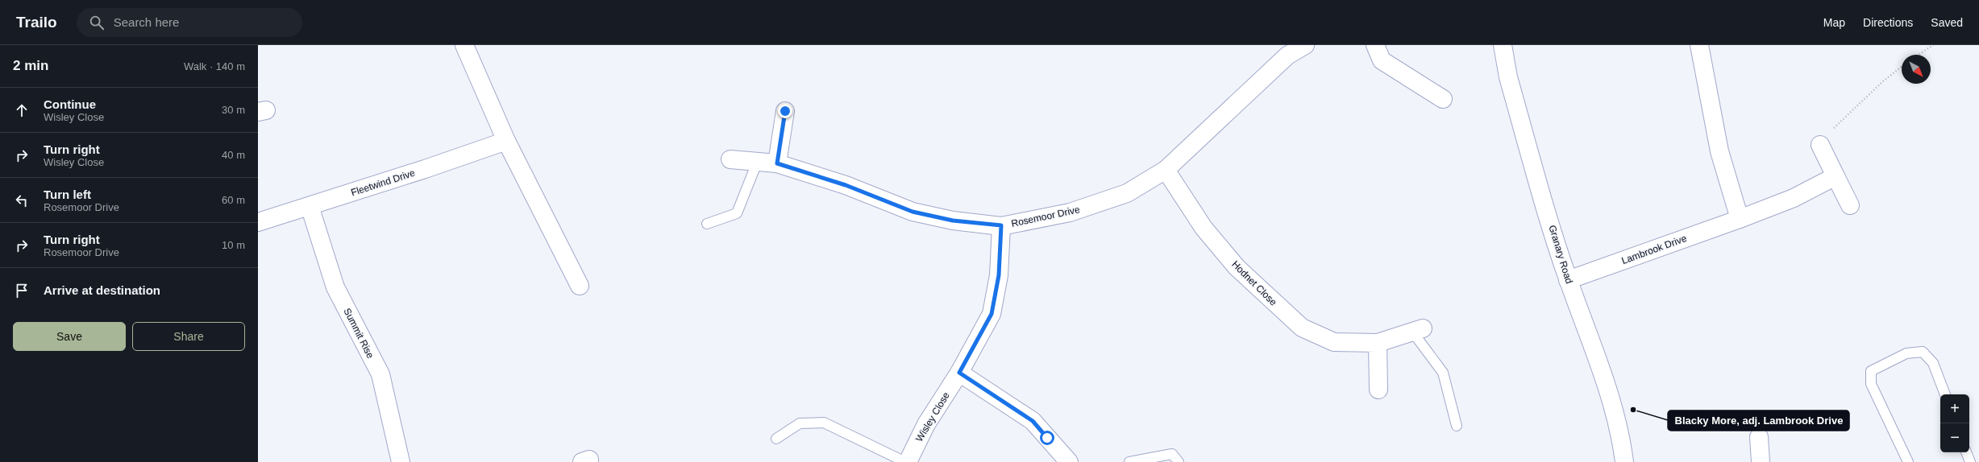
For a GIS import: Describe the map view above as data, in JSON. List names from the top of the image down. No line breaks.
{"streets":{"street":["Fleetwind Drive","Rosemoor Drive","Lambrook Drive","Granary Road","Hodnet Close","Summit Rise","Wisley Close"]},"crossings":[["Fleetwind Drive","Summit Rise"],["Rosemoor Drive","Hodnet Close"],["Rosemoor Drive","Wisley Close"],["Lambrook Drive","Granary Road"]],"places":["Blacky More, adj. Lambrook Drive"],"north":"bottom right","page":{"header":"Trailo","search":"Search here","nav":["Map","Directions","Saved"],"heading":["2 min","Walk · 140 m"],"list":[["Continue","Wisley Close","30 m"],["Turn right","Wisley Close","40 m"],["Turn left","Rosemoor Drive","60 m"],["Turn right","Rosemoor Drive","10 m"],"Arrive at destination"],"buttons":["Save","Share"],"map_buttons":["+","−"]}}
